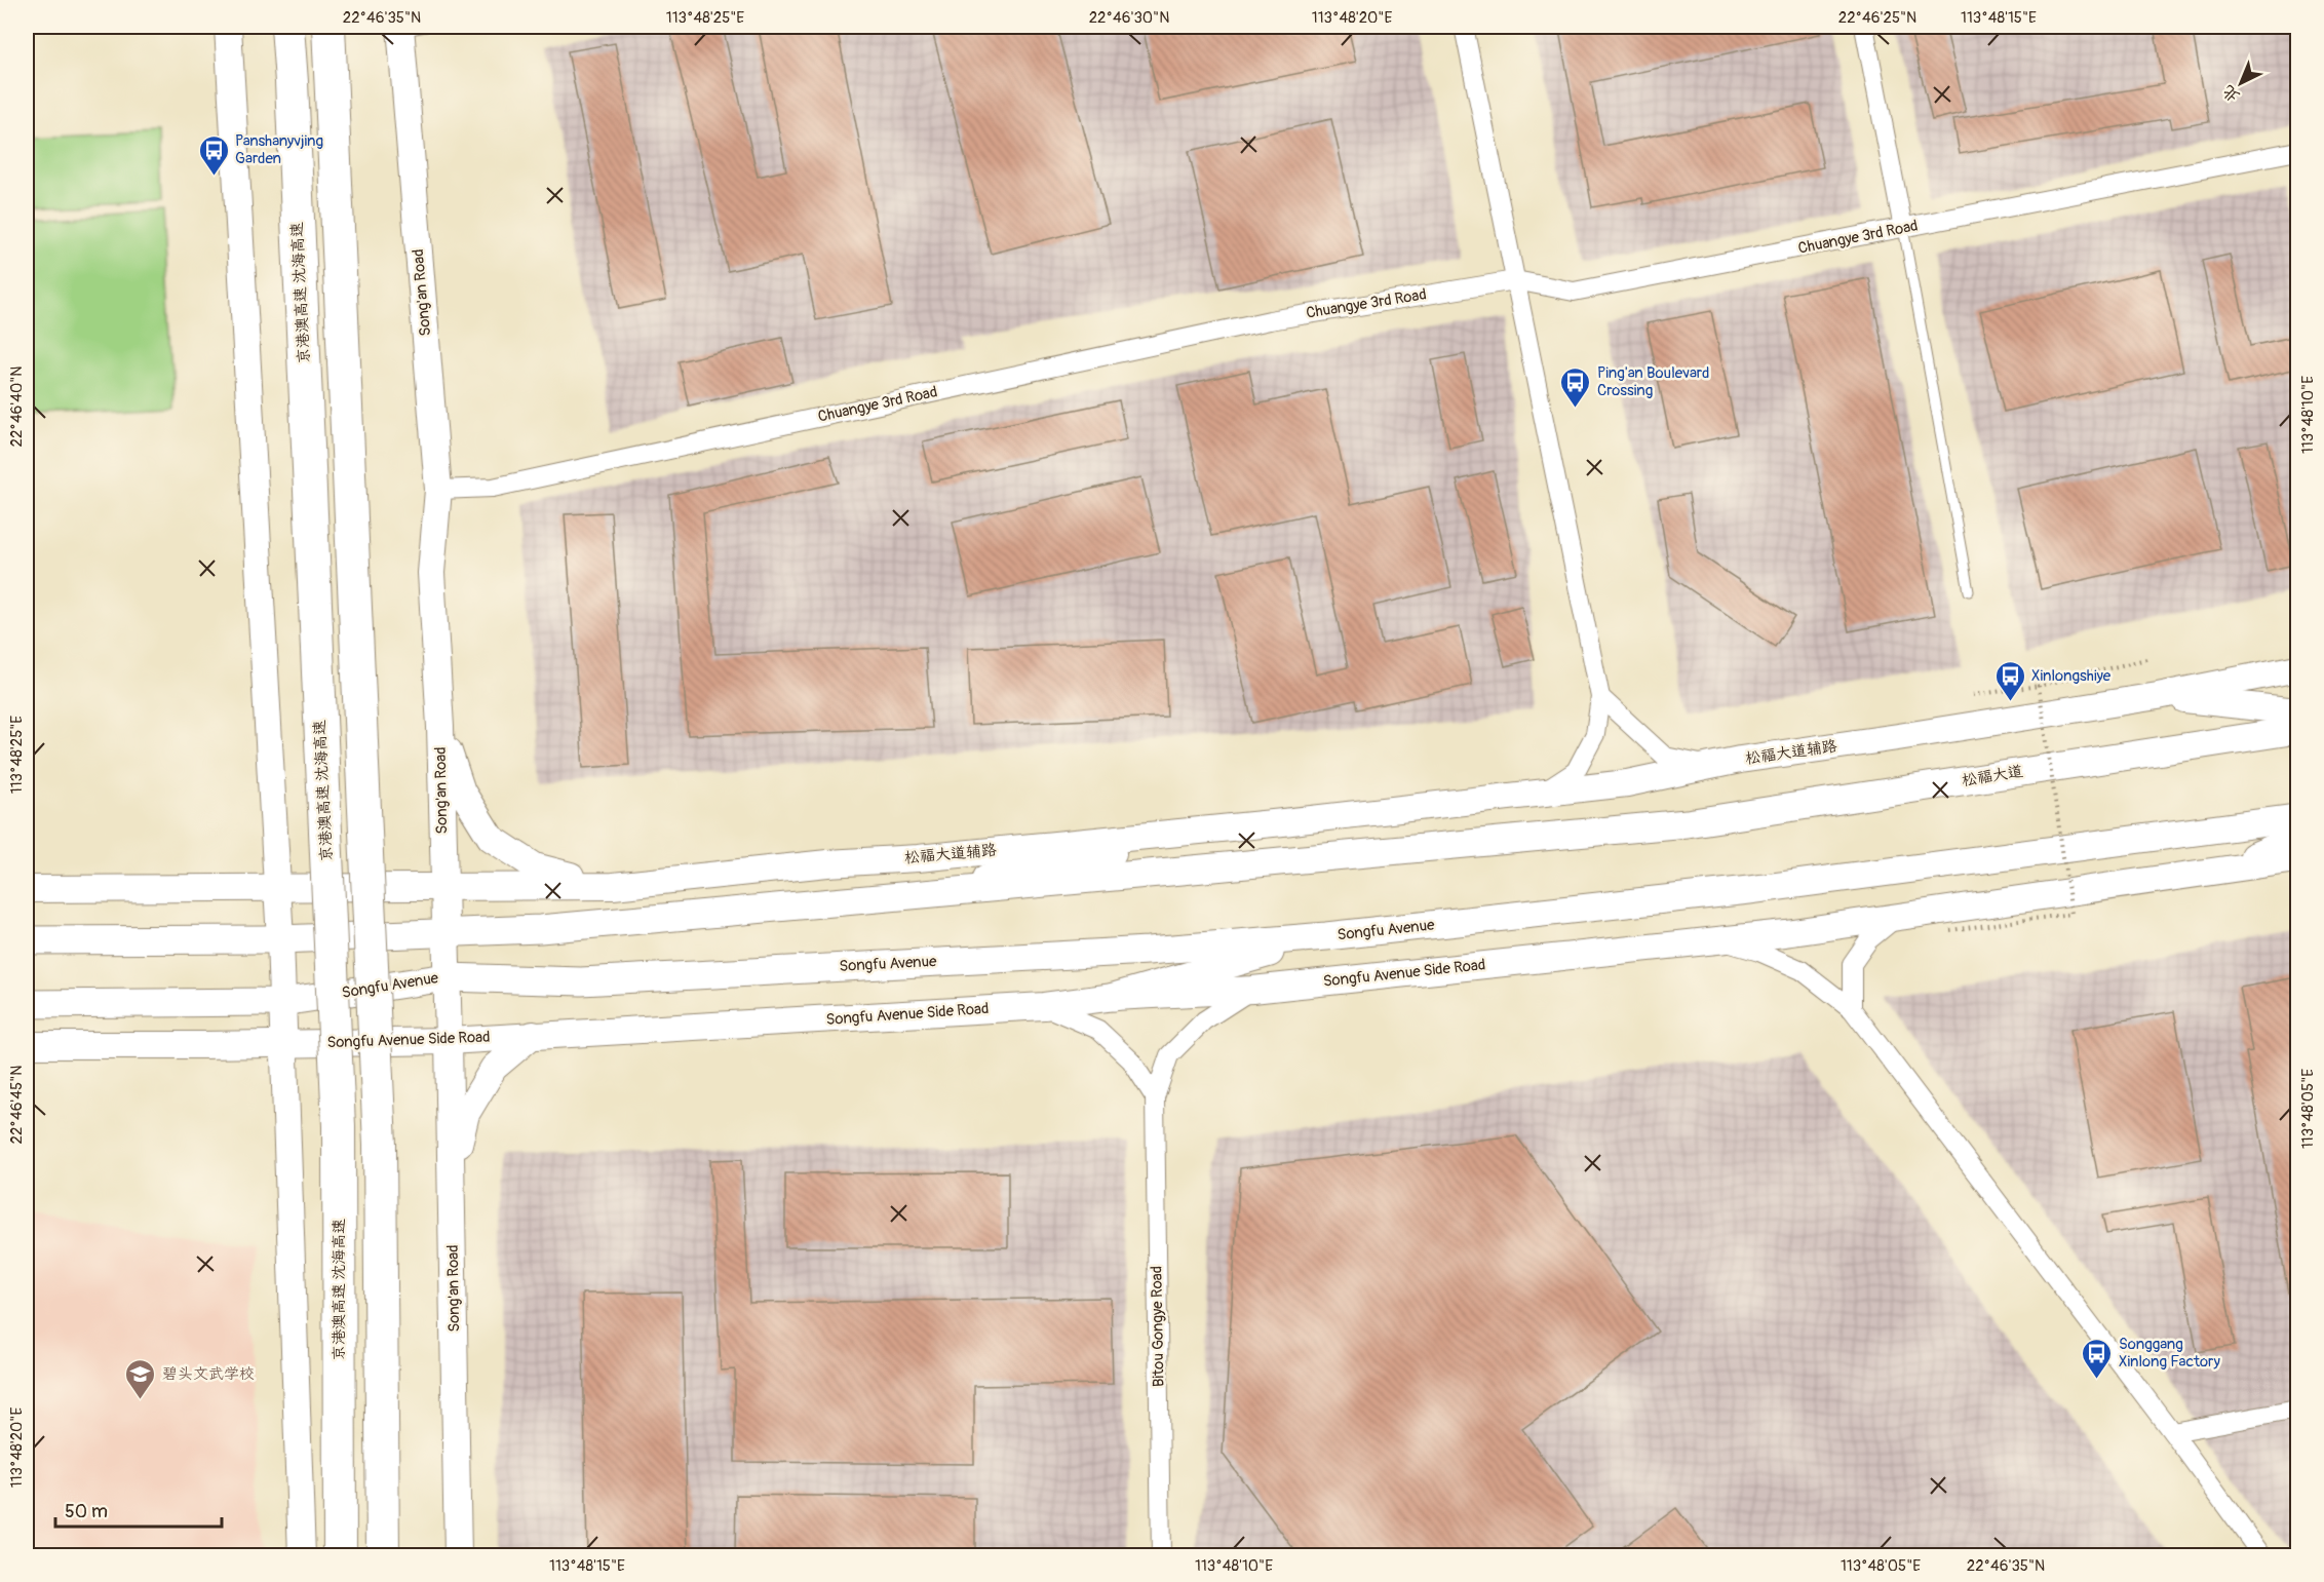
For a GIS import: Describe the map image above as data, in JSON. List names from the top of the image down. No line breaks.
{"streets":{"highway":["京港澳高速 沈海高速"],"main road":["Song'an Road","松福大道辅路","松福大道","Songfu Avenue","Songfu Avenue Side Road"],"street":["Chuangye 3rd Road","Bitou Gongye Road"]},"crossings":[["Chuangye 3rd Road","Song'an Road"],["Song'an Road","Songfu Avenue"],["Song'an Road","Songfu Avenue Side Road"],["松福大道辅路","松福大道"]],"places":{"bus stop":["Panshanyvjing Garden","Ping'an Boulevard Crossing","Xinlongshiye","Songgang Xinlong Factory"],"school or university":["碧头文武学校"]},"scale_bar":"50 m","north":"bottom left","coordinates":["22°46'35\"N","113°48'25\"E","22°46'30\"N","113°48'20\"E","22°46'25\"N","113°48'15\"E","22°46'40\"N","113°48'10\"E","22°46'45\"N","113°48'05\"E"]}
